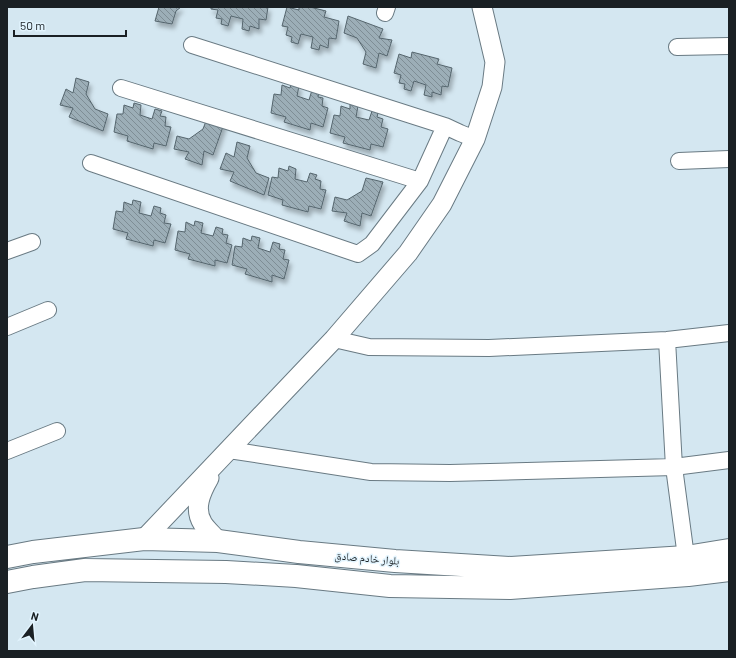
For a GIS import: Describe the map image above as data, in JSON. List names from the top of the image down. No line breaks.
{"streets":{"main road":["بلوار خادم صادق"]},"scale_bar":"50 m","north":"top"}
